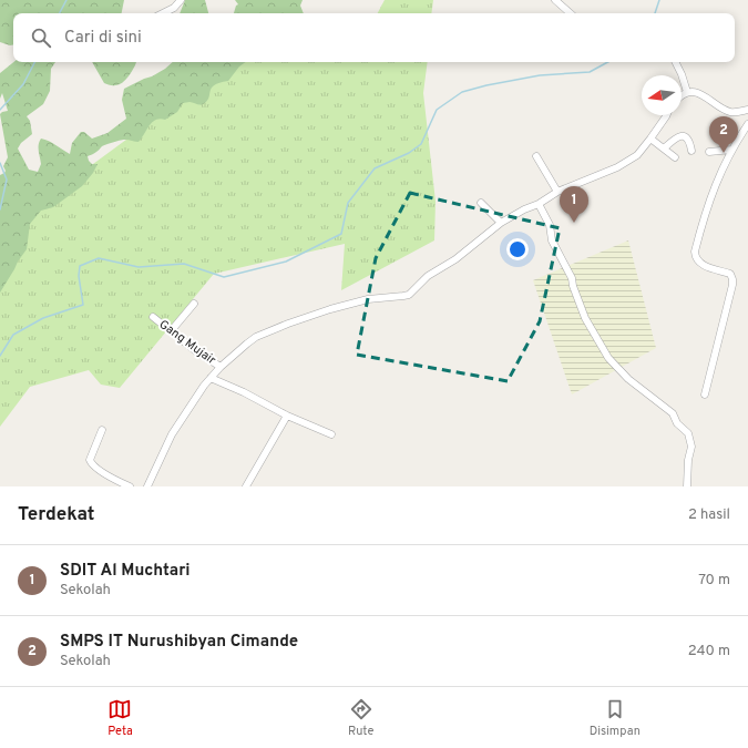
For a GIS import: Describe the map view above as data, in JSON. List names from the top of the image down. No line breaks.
{"streets":{"street":["Gang Mujair"]},"north":"left","page":{"search":"Cari di sini","pins":["2","1"],"heading":["Terdekat","2 hasil"],"list":[{"mark":"1","name":"SDIT Al Muchtari","note":"Sekolah","value":"70 m"},{"mark":"2","name":"SMPS IT Nurushibyan Cimande","note":"Sekolah","value":"240 m"}],"nav":["Peta","Rute","Disimpan"]}}
